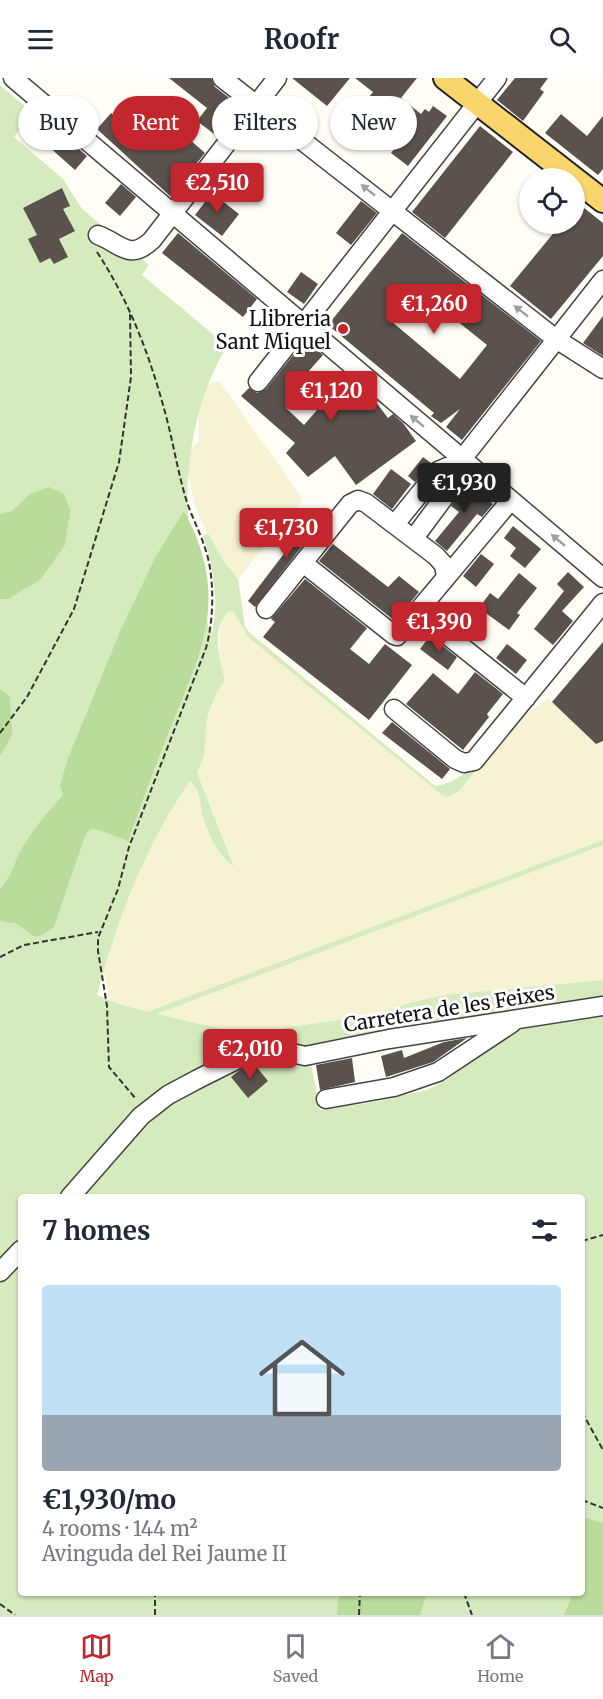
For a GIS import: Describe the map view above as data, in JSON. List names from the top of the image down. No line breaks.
{"streets":{"street":["Carretera de les Feixes"]},"places":["Llibreria Sant Miquel"],"page":{"header":"Roofr","chip":["Buy","Rent","Filters","New"],"price":["€2,510","€1,260","€1,120","€1,930","€1,730","€1,390","€2,010"],"heading":"7 homes","list":[{"name":"€1,930/mo","note":"4 rooms · 144 m² · Avinguda del Rei Jaume II"}],"tabs":["Map","Saved","Home"]}}
